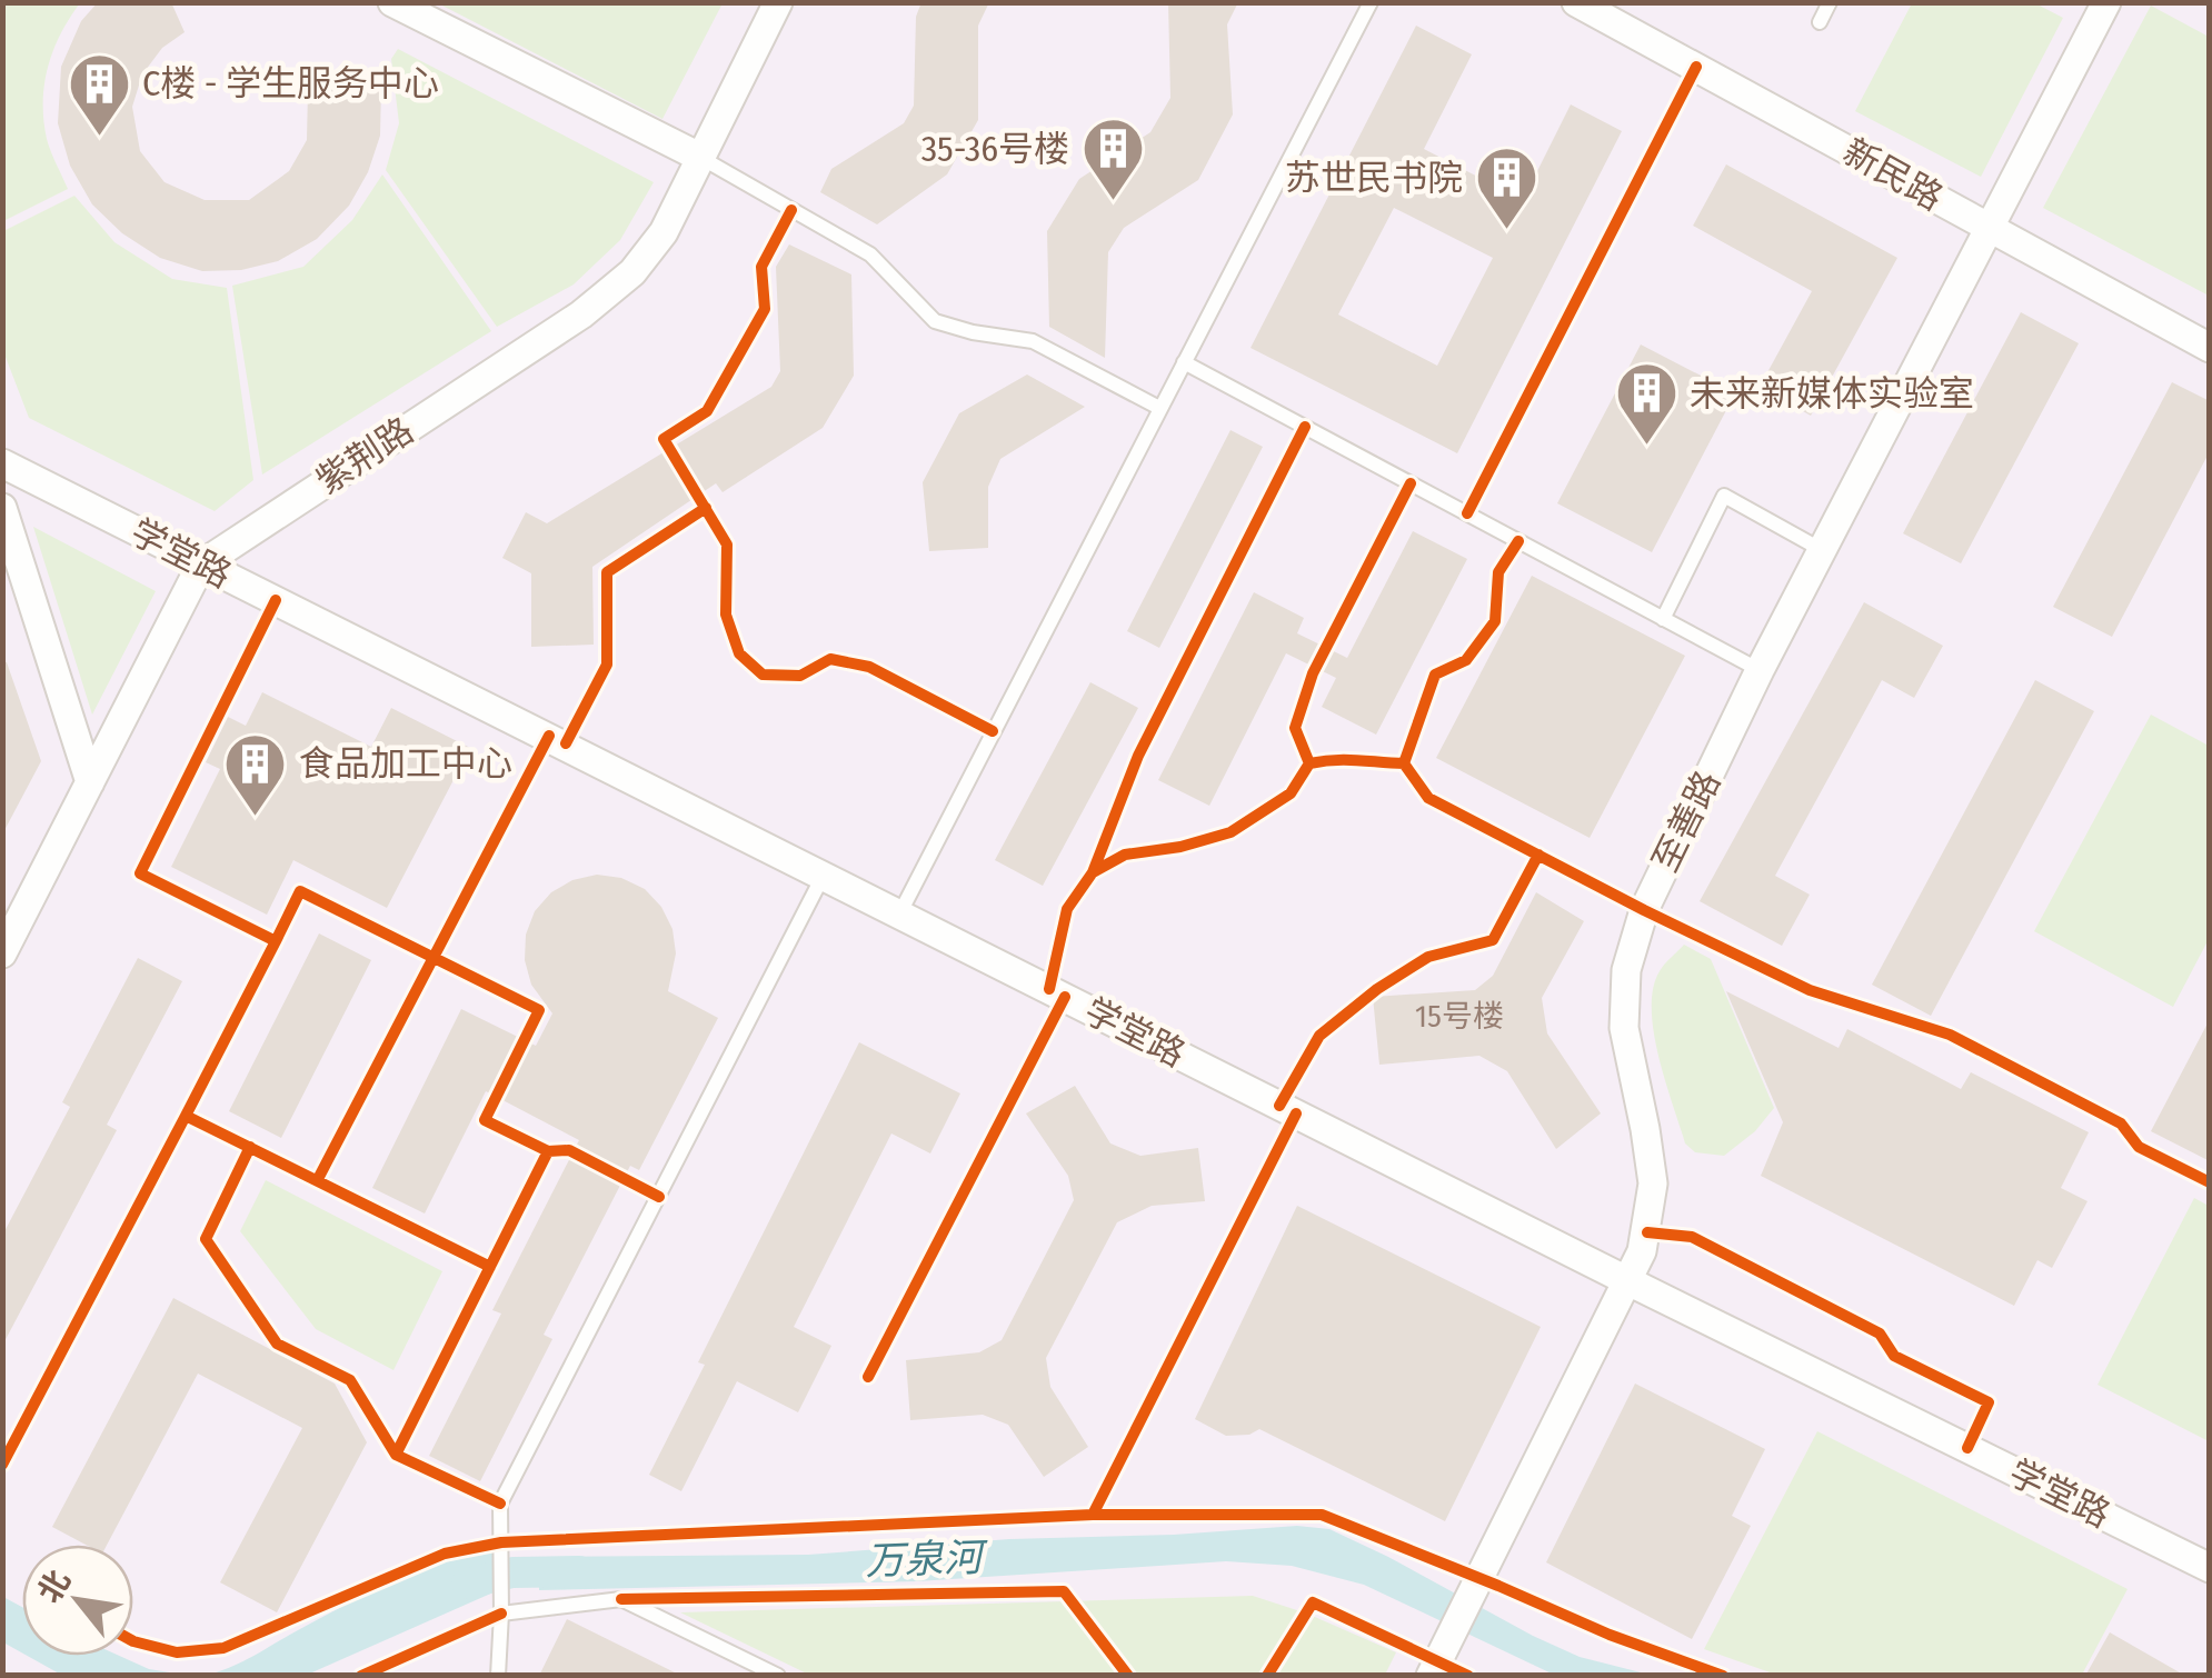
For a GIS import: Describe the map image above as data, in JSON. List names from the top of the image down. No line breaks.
{"streets":{"street":["新民路","紫荆路","学堂路","至善路"]},"crossings":[["新民路","至善路"],["紫荆路","学堂路"],["学堂路","至善路"]],"water":["万泉河"],"places":{"building":["C楼 - 学生服务中心","35-36号楼","苏世民书院","未来新媒体实验室","食品加工中心"]},"house_numbers":["15号楼"],"north":"top left"}
